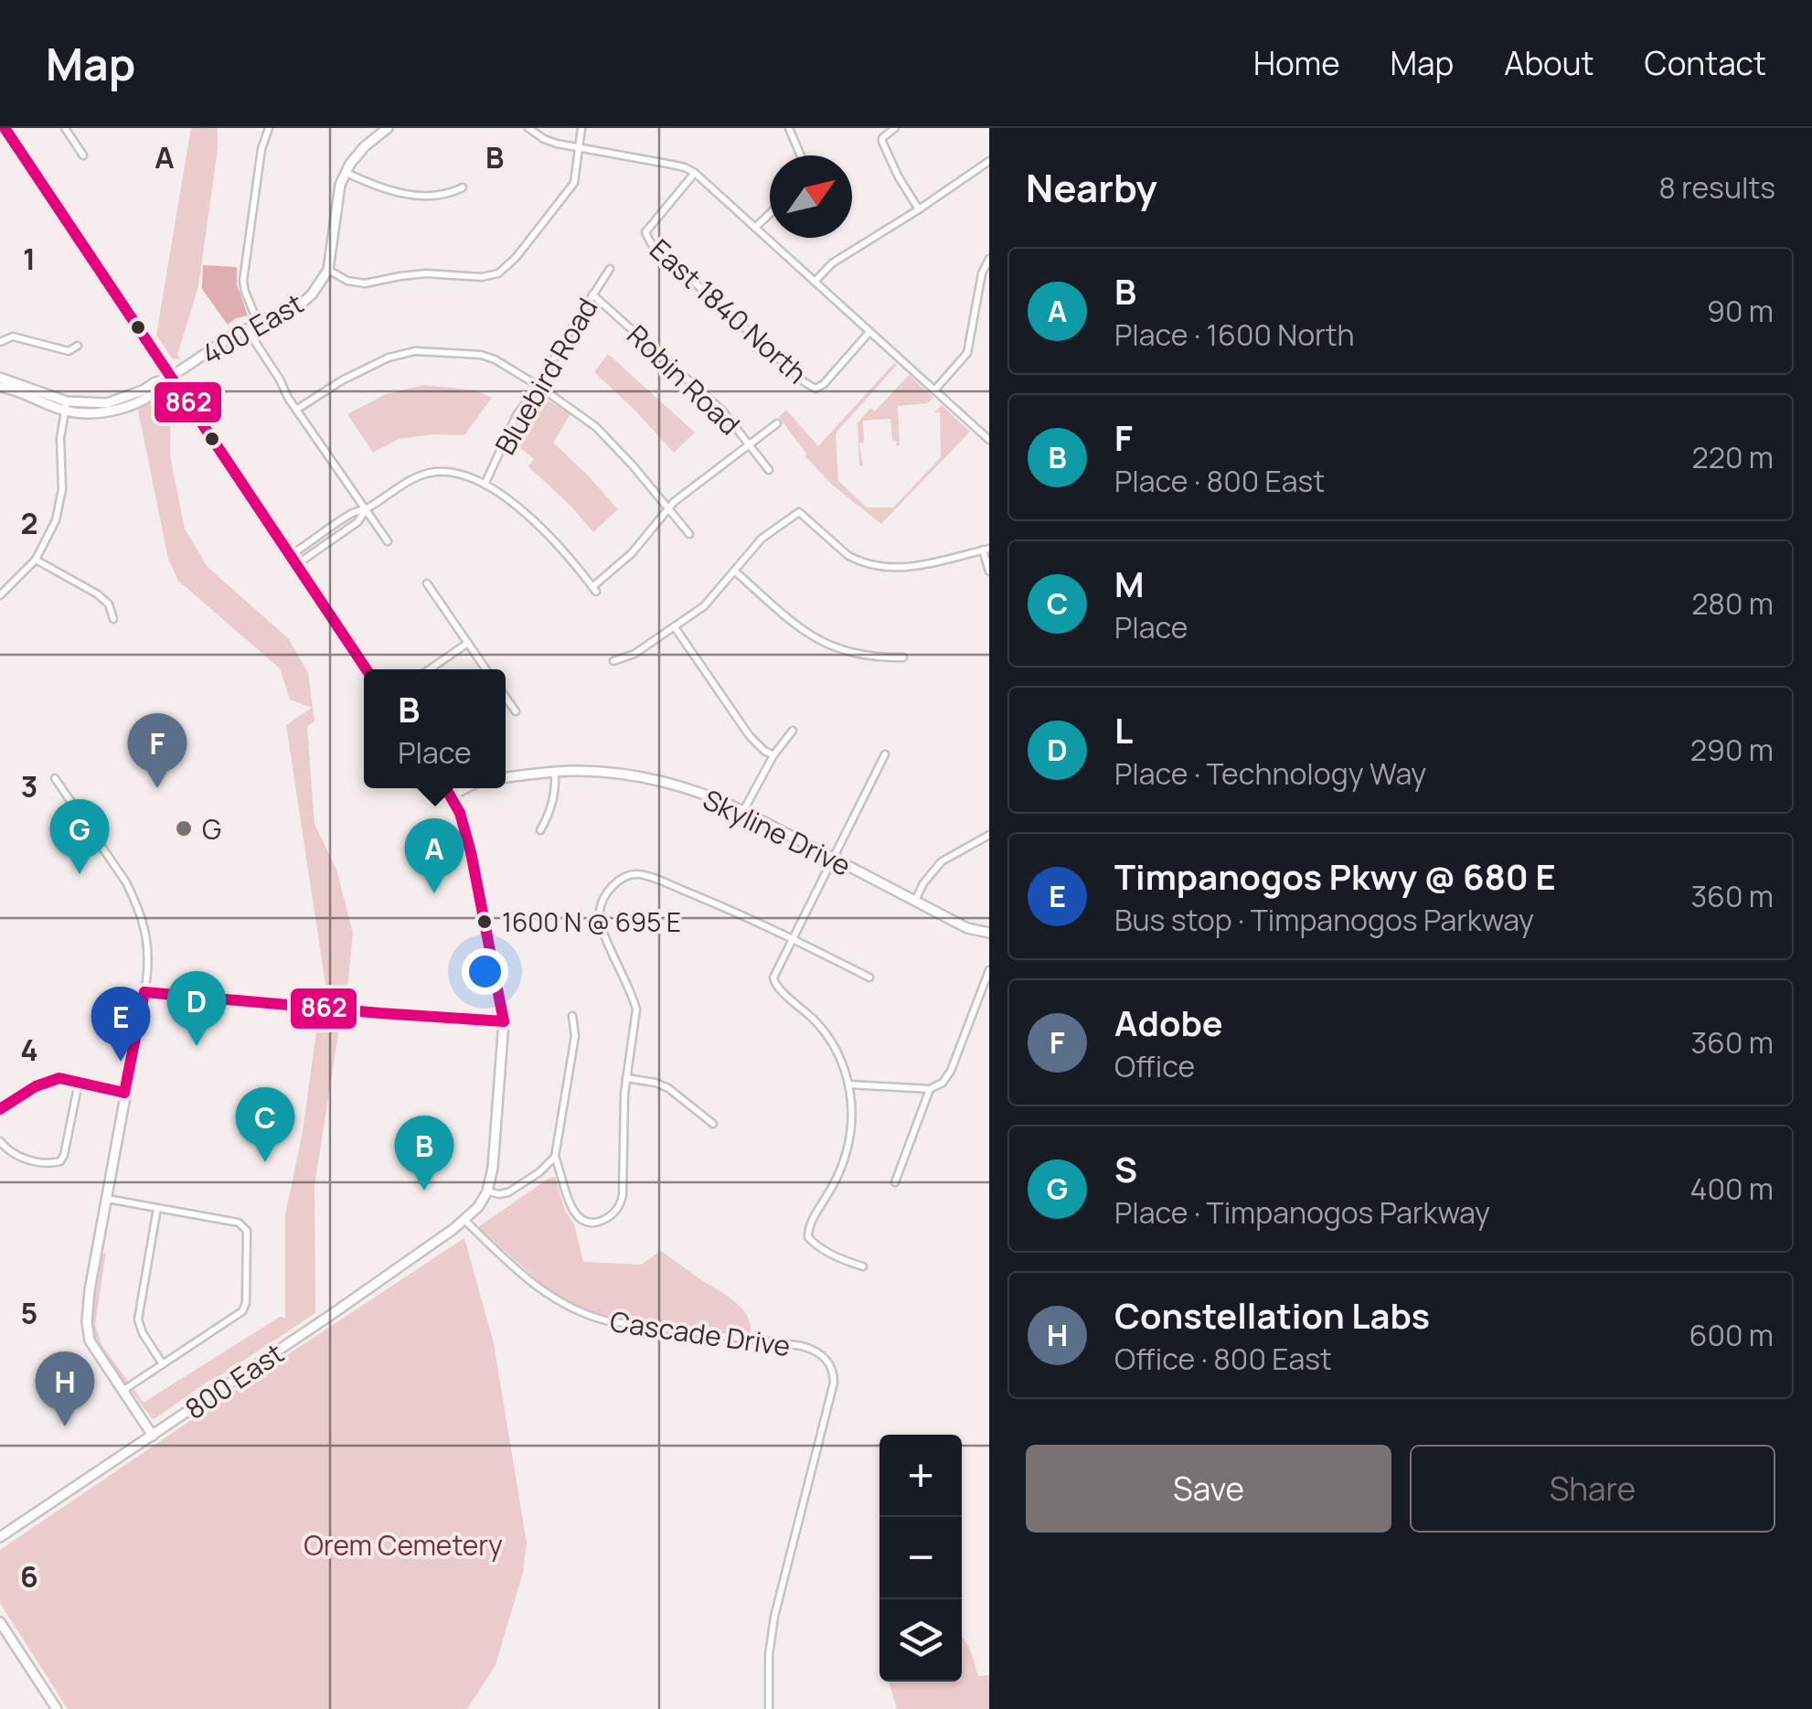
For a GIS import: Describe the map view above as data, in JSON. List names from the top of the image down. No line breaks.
{"streets":{"street":["East 1840 North","400 East","Bluebird Road","Robin Road","Skyline Drive","Cascade Drive","800 East"]},"crossings":[["Bluebird Road","Robin Road"],["Cascade Drive","800 East"]],"parks":["Orem Cemetery"],"places":["G","1600 N @ 695 E"],"lines":["transit line 862"],"north":"top right","page":{"header":"Map","nav":["Home","Map","About","Contact"],"heading":["Nearby","8 results"],"list":[{"mark":"A","name":"B","note":"Place · 1600 North","value":"90 m"},{"mark":"B","name":"F","note":"Place · 800 East","value":"220 m"},{"mark":"C","name":"M","note":"Place","value":"280 m"},{"mark":"D","name":"L","note":"Place · Technology Way","value":"290 m"},{"mark":"E","name":"Timpanogos Pkwy @ 680 E","note":"Bus stop · Timpanogos Parkway","value":"360 m"},{"mark":"F","name":"Adobe","note":"Office","value":"360 m"},{"mark":"G","name":"S","note":"Place · Timpanogos Parkway","value":"400 m"},{"mark":"H","name":"Constellation Labs","note":"Office · 800 East","value":"600 m"}],"popup":["B","Place"],"pins":["F","G","A","D","E","C","B","H"],"buttons":["Save","Share"],"map_buttons":["+","−"]},"grid":{"columns":["A","B"],"rows":["1","2","3","4","5","6"]}}
